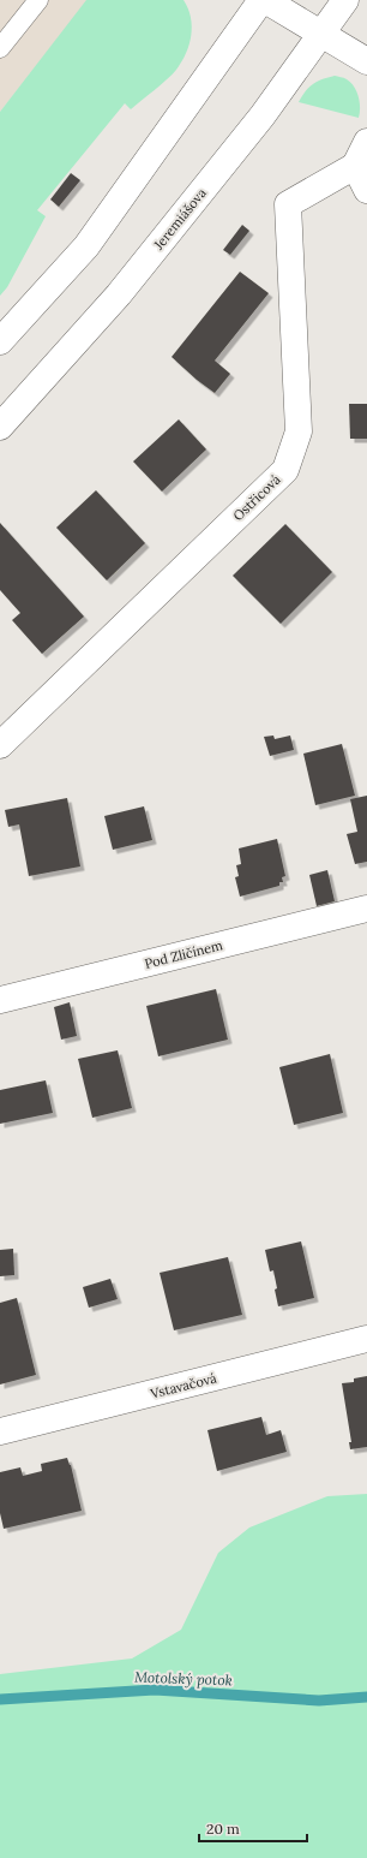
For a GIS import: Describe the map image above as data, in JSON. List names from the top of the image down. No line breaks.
{"streets":{"street":["Jeremiášova","Ostřicová","Pod Zličínem","Vstavačová"]},"water":["Motolský potok"],"scale_bar":"20 m"}
